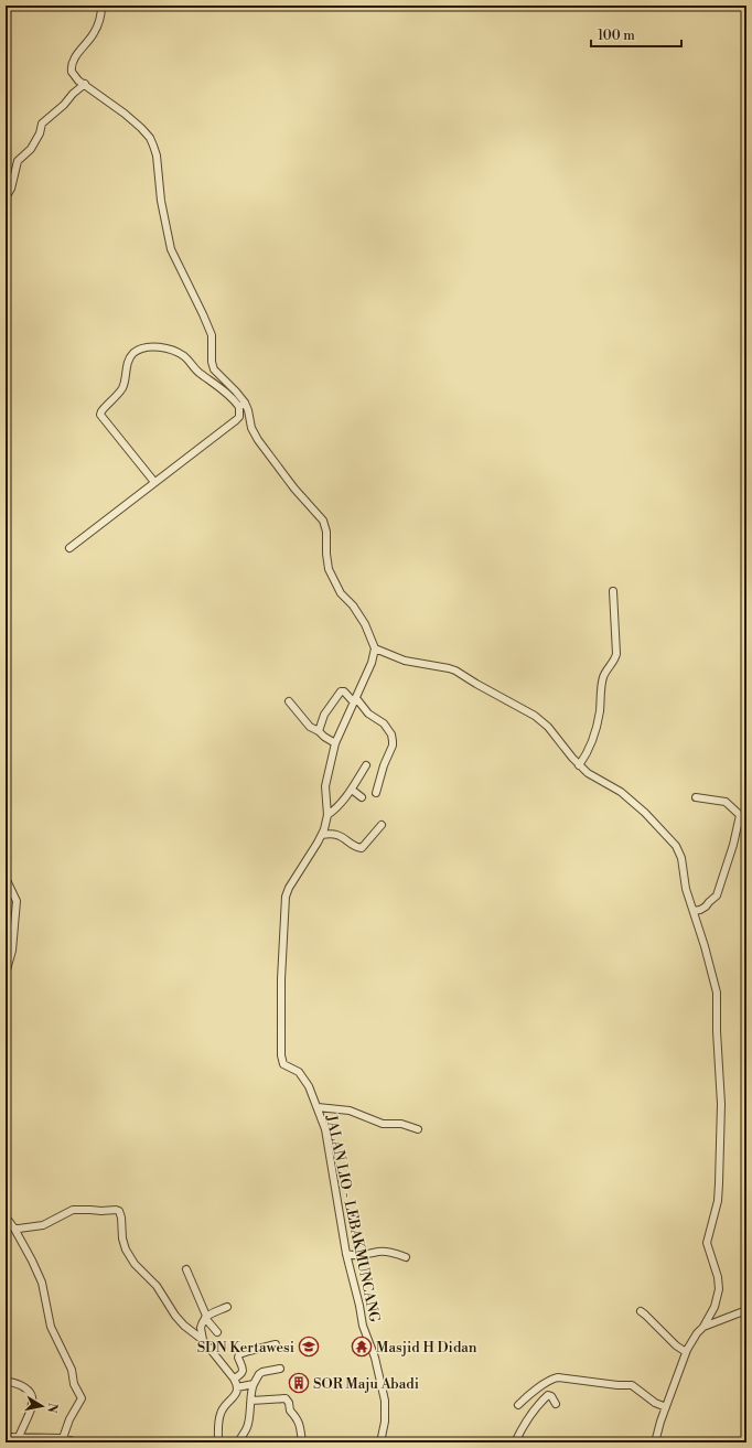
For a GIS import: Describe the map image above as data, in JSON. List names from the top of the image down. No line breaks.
{"streets":{"street":["JALAN LIO - LEBAKMUNCANG"]},"places":{"school or university":["SDN Kertawesi"],"temple":["Masjid H Didan"],"building":["SOR Maju Abadi"]},"scale_bar":"100 m","north":"right"}
